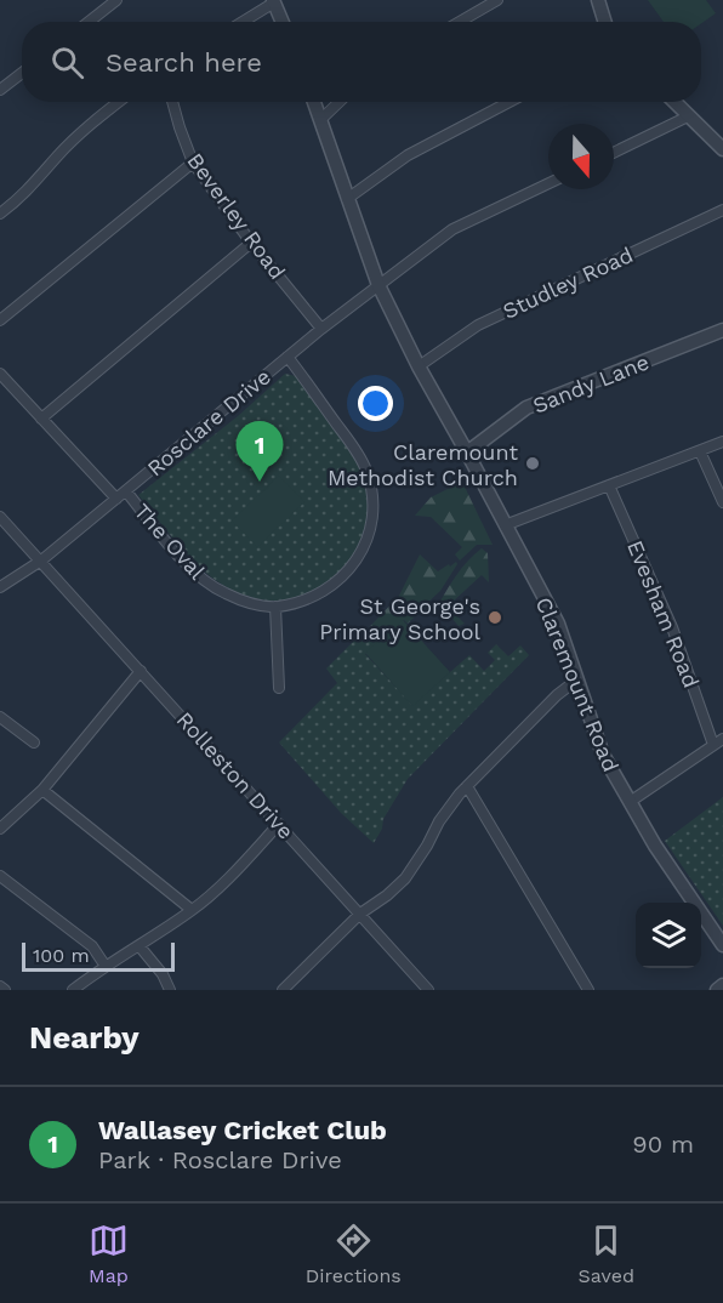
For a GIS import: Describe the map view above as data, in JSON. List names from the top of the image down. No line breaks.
{"streets":{"street":["Beverley Road","Studley Road","Sandy Lane","Rosclare Drive","The Oval","Evesham Road","Claremount Road","Rolleston Drive"]},"crossings":[["Beverley Road","Rosclare Drive"],["Studley Road","Claremount Road"],["Sandy Lane","Claremount Road"],["Rosclare Drive","The Oval"],["Rosclare Drive","Claremount Road"],["Rosclare Drive","Rolleston Drive"]],"places":["Claremount Methodist Church","St George's Primary School"],"scale_bar":"100 m","north":"bottom","page":{"search":"Search here","pins":"1","scale":"100 m","heading":"Nearby","list":[{"mark":"1","name":"Wallasey Cricket Club","note":"Park · Rosclare Drive","value":"90 m"}],"nav":["Map","Directions","Saved"]}}
